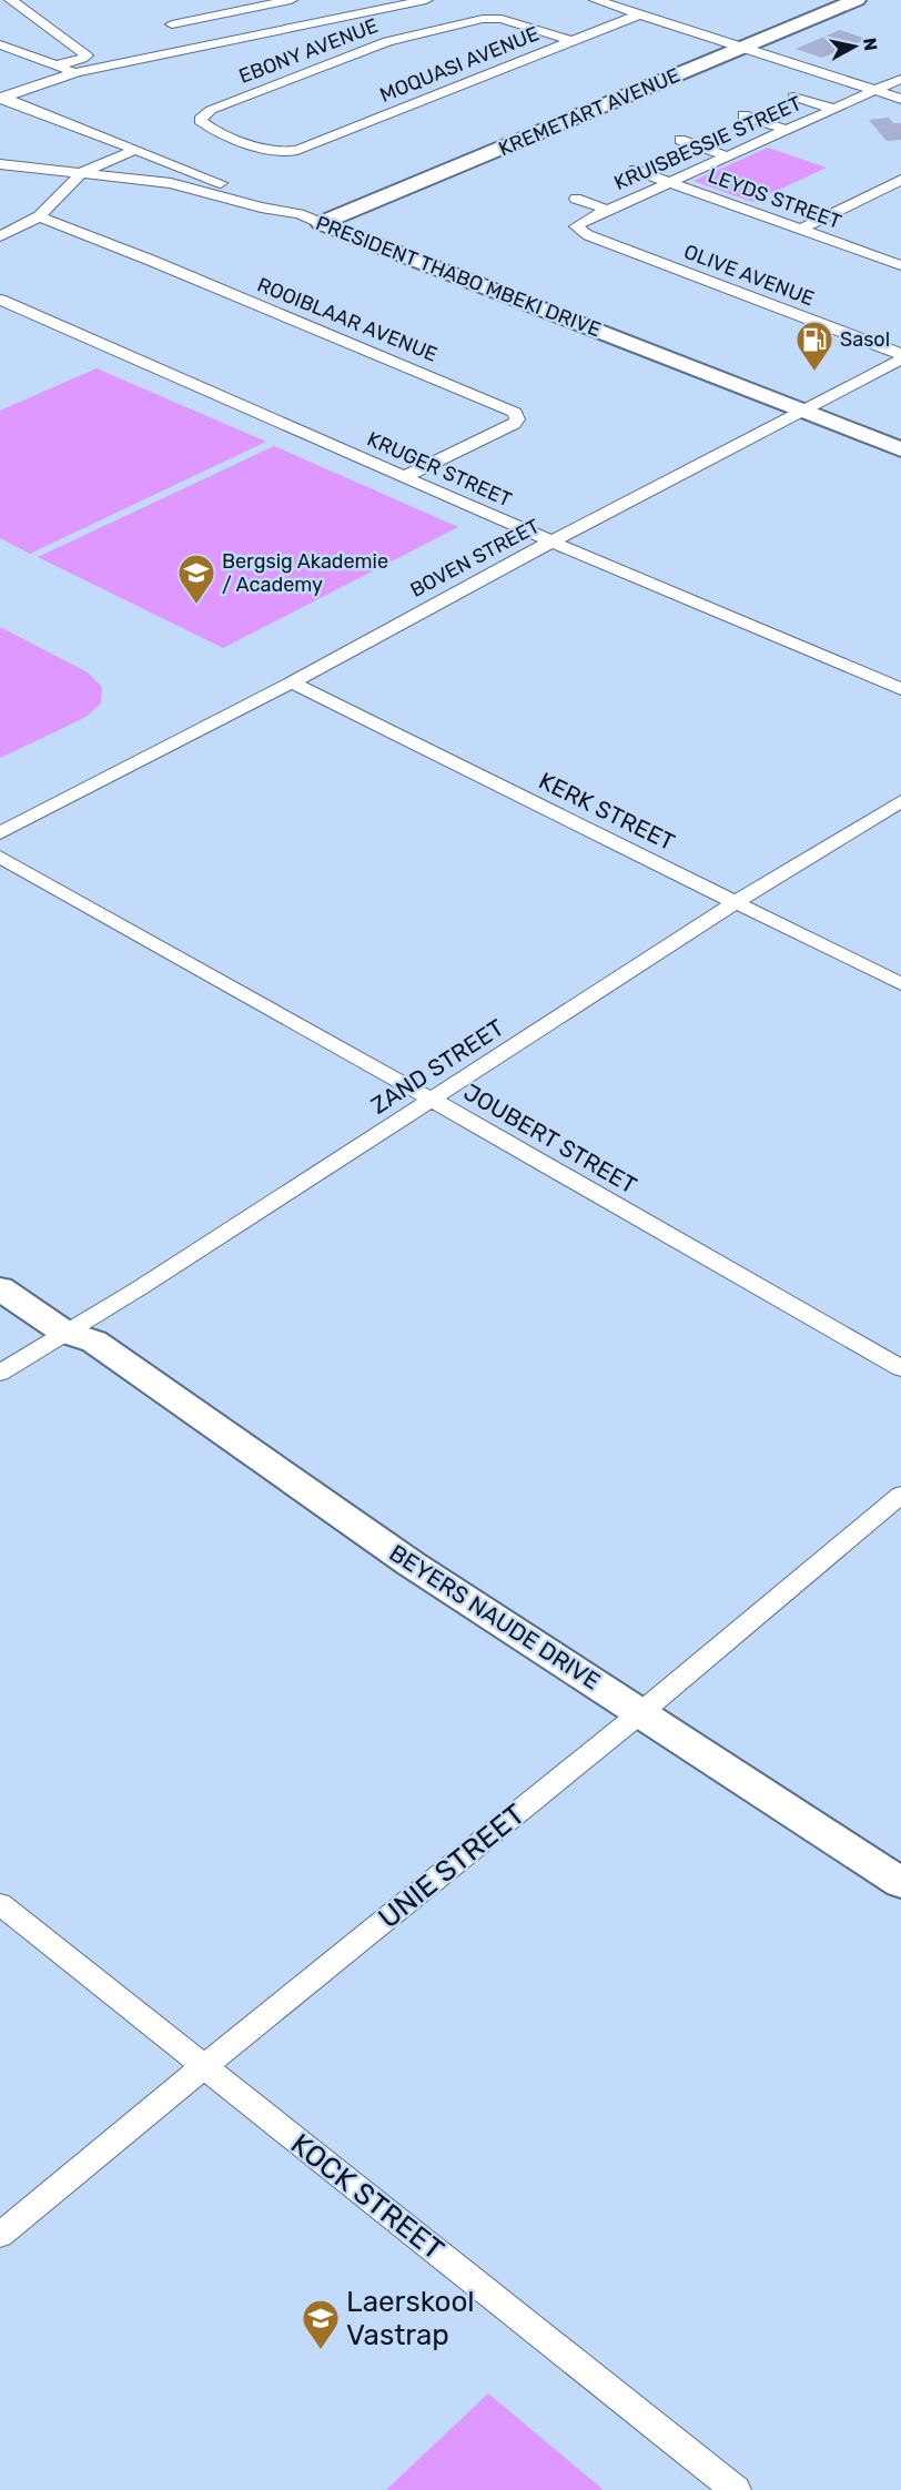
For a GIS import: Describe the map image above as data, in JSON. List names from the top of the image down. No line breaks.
{"streets":{"street":["EBONY AVENUE","MOQUASI AVENUE","KREMETART AVENUE","KRUISBESSIE STREET","LEYDS STREET","OLIVE AVENUE","PRESIDENT THABO MBEKI DRIVE","ROOIBLAAR AVENUE","KRUGER STREET","BOVEN STREET","KERK STREET","ZAND STREET","JOUBERT STREET","BEYERS NAUDE DRIVE","UNIE STREET","KOCK STREET"]},"crossings":[["EBONY AVENUE","MOQUASI AVENUE"],["KREMETART AVENUE","PRESIDENT THABO MBEKI DRIVE"],["KRUISBESSIE STREET","LEYDS STREET"],["KRUISBESSIE STREET","OLIVE AVENUE"],["PRESIDENT THABO MBEKI DRIVE","BOVEN STREET"],["ROOIBLAAR AVENUE","KRUGER STREET"],["KRUGER STREET","BOVEN STREET"],["BOVEN STREET","KERK STREET"],["KERK STREET","ZAND STREET"],["ZAND STREET","JOUBERT STREET"],["ZAND STREET","BEYERS NAUDE DRIVE"],["BEYERS NAUDE DRIVE","UNIE STREET"],["UNIE STREET","KOCK STREET"]],"places":{"fuel station":["Sasol"],"school or university":["Bergsig Akademie / Academy","Laerskool Vastrap"]},"north":"right"}
